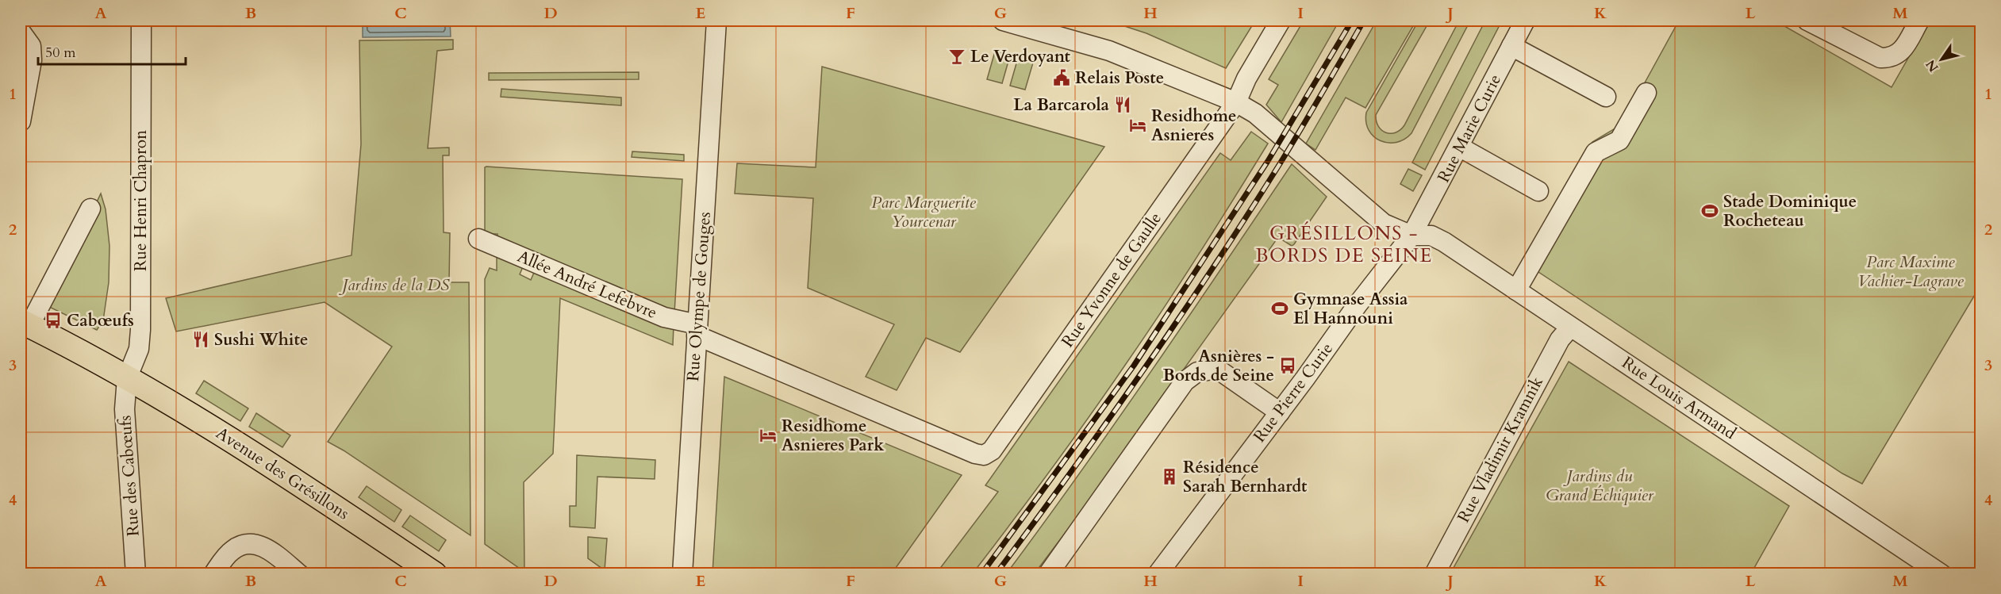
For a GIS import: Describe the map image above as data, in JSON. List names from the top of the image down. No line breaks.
{"streets":{"main road":["Avenue des Grésillons"],"street":["Rue Marie Curie","Rue Henri Chapron","Rue Yvonne de Gaulle","Allée André Lefebvre","Rue Olympe de Gouges","Rue Pierre Curie","Rue Louis Armand","Rue Vladimir Kramnik","Rue des Cabœufs"]},"crossings":[["Rue Marie Curie","Rue Pierre Curie"],["Rue Marie Curie","Rue Louis Armand"],["Rue Henri Chapron","Avenue des Grésillons"],["Rue Henri Chapron","Rue des Cabœufs"],["Rue Yvonne de Gaulle","Allée André Lefebvre"],["Rue Yvonne de Gaulle","Rue Louis Armand"],["Allée André Lefebvre","Rue Olympe de Gouges"],["Rue Pierre Curie","Rue Louis Armand"],["Rue Louis Armand","Rue Vladimir Kramnik"],["Avenue des Grésillons","Rue des Cabœufs"]],"districts":["GRÉSILLONS - BORDS DE SEINE"],"parks":["Parc Marguerite Yourcenar","Parc Maxime Vachier-Lagrave","Jardins de la DS","Jardins du Grand Échiquier"],"places":{"bar":["Le Verdoyant"],"public building":["Relais Poste"],"restaurant":["La Barcarola","Sushi White"],"hotel":["Residhome Asnieres","Residhome Asnieres Park"],"sports":["Stade Dominique Rocheteau","Gymnase Assia El Hannouni"],"bus stop":["Cabœufs","Asnières - Bords de Seine"],"building":["Résidence Sarah Bernhardt"]},"scale_bar":"50 m","north":"bottom left","grid":{"columns":["A","B","C","D","E","F","G","H","I","J","K","L","M"],"rows":["1","2","3","4"]}}
